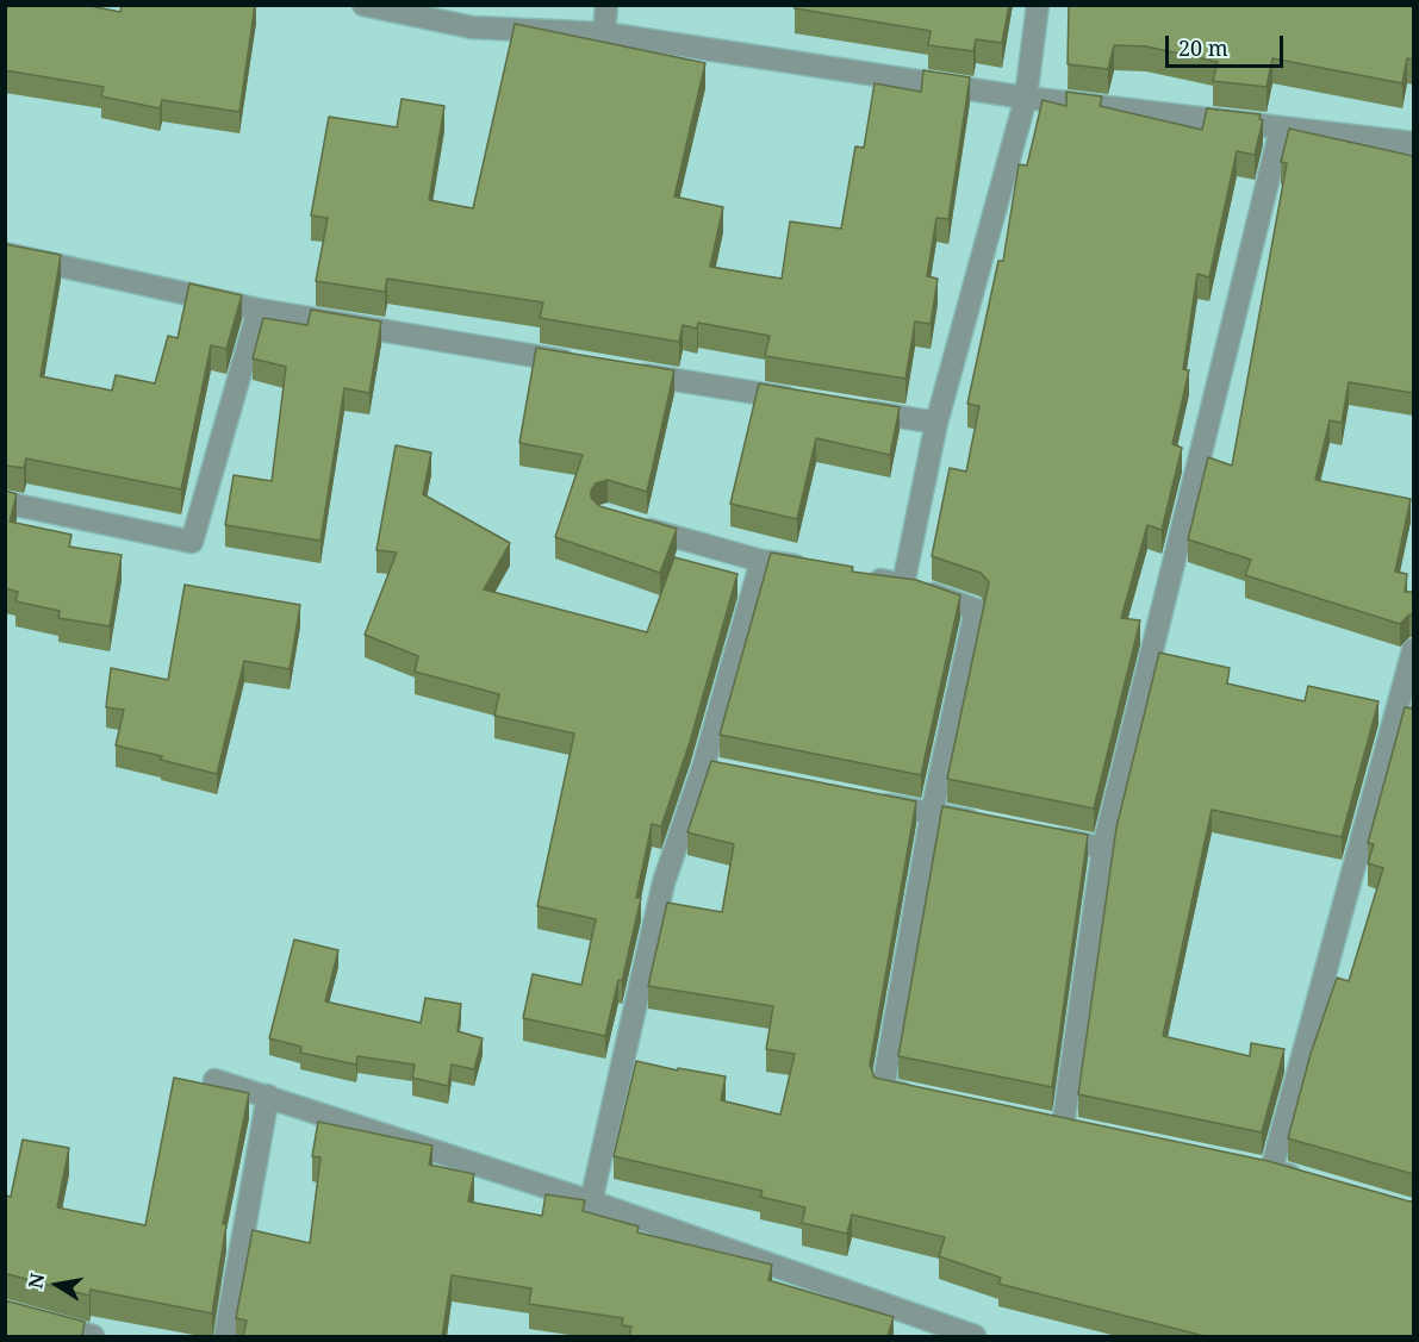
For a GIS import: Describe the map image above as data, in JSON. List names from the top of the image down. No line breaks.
{"scale_bar":"20 m","north":"left"}
